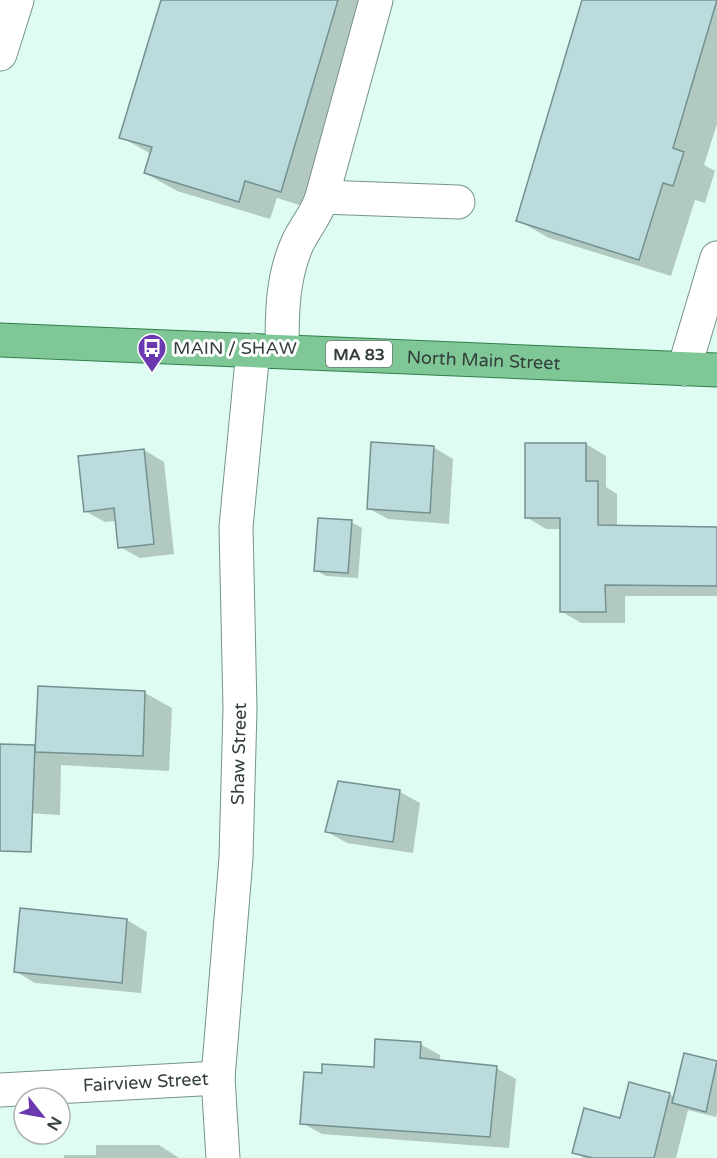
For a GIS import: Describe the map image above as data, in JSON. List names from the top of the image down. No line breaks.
{"streets":{"main road":["MA 83","North Main Street"],"street":["Shaw Street","Fairview Street"]},"crossings":[["North Main Street","Shaw Street"],["Shaw Street","Fairview Street"]],"places":{"bus stop":["MAIN / SHAW"]},"north":"bottom right"}
